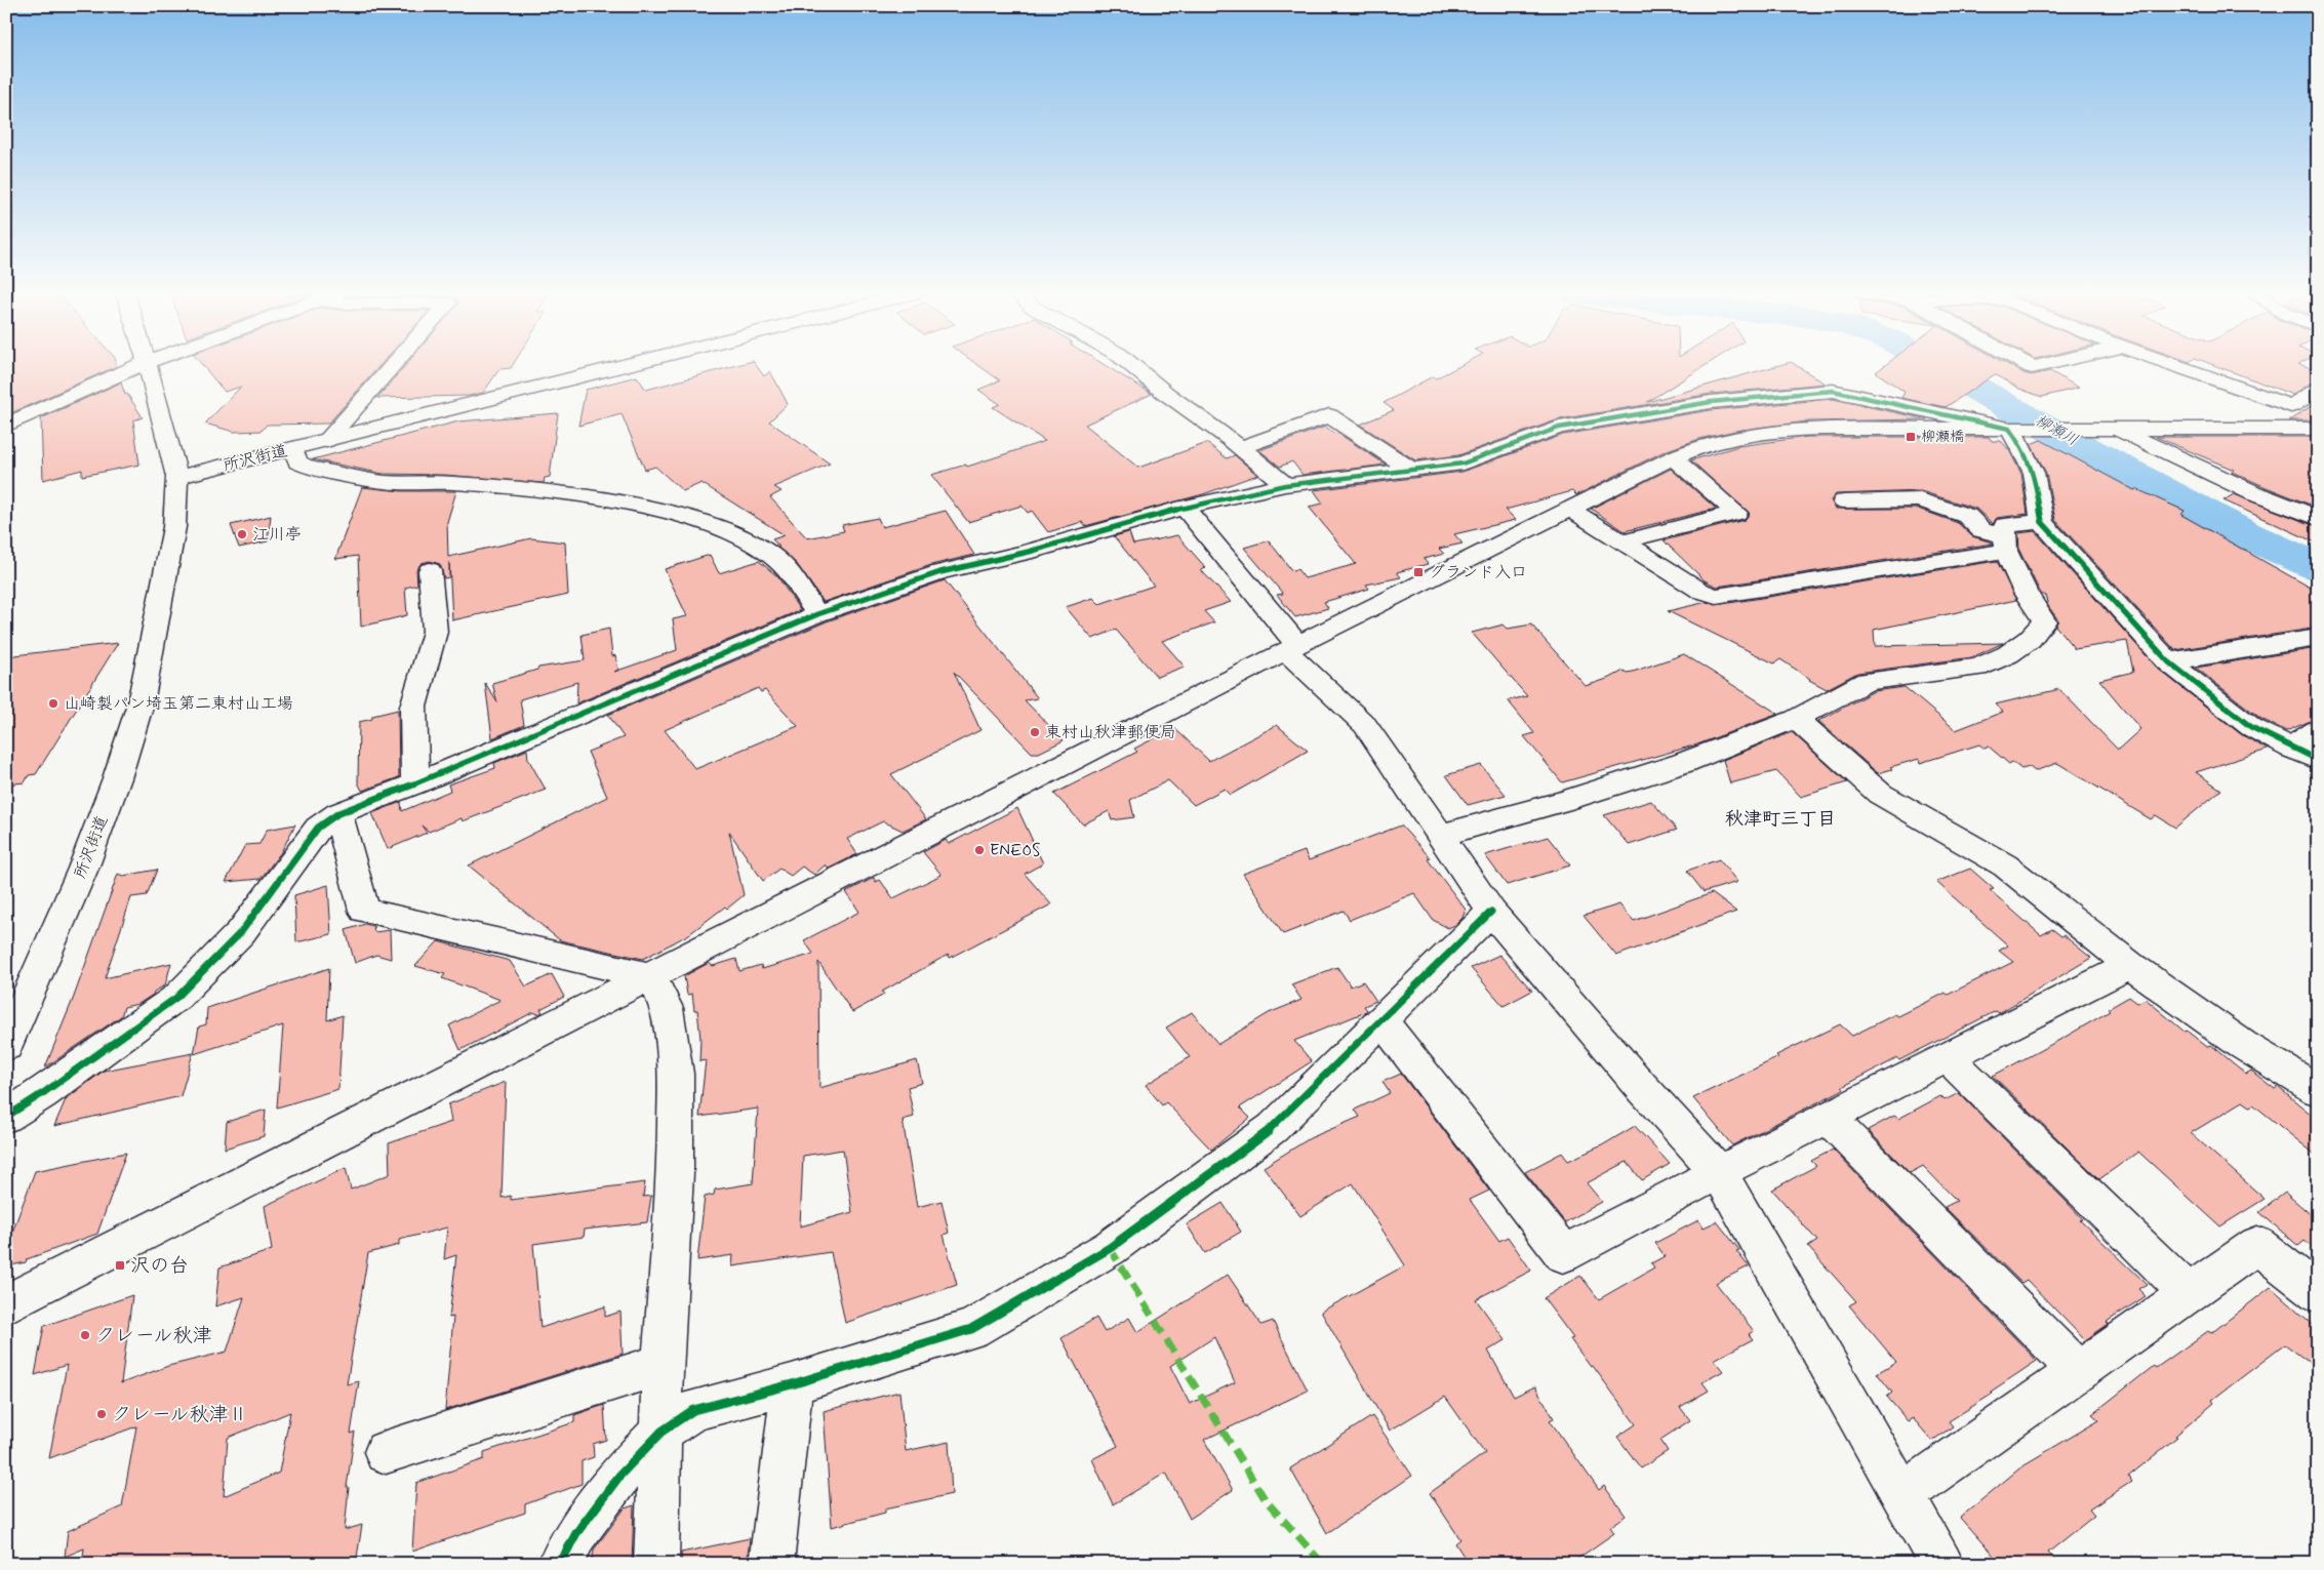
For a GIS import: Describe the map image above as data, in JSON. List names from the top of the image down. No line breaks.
{"streets":{"street":["所沢街道"]},"districts":["秋津町三丁目"],"water":["柳瀬川"],"places":{"transit":["柳瀬橋","グランド入口","沢の台"],"other":["江川亭","山崎製パン埼玉第二東村山工場","東村山秋津郵便局","ENEOS","クレール秋津","クレール秋津Ⅱ"]}}
